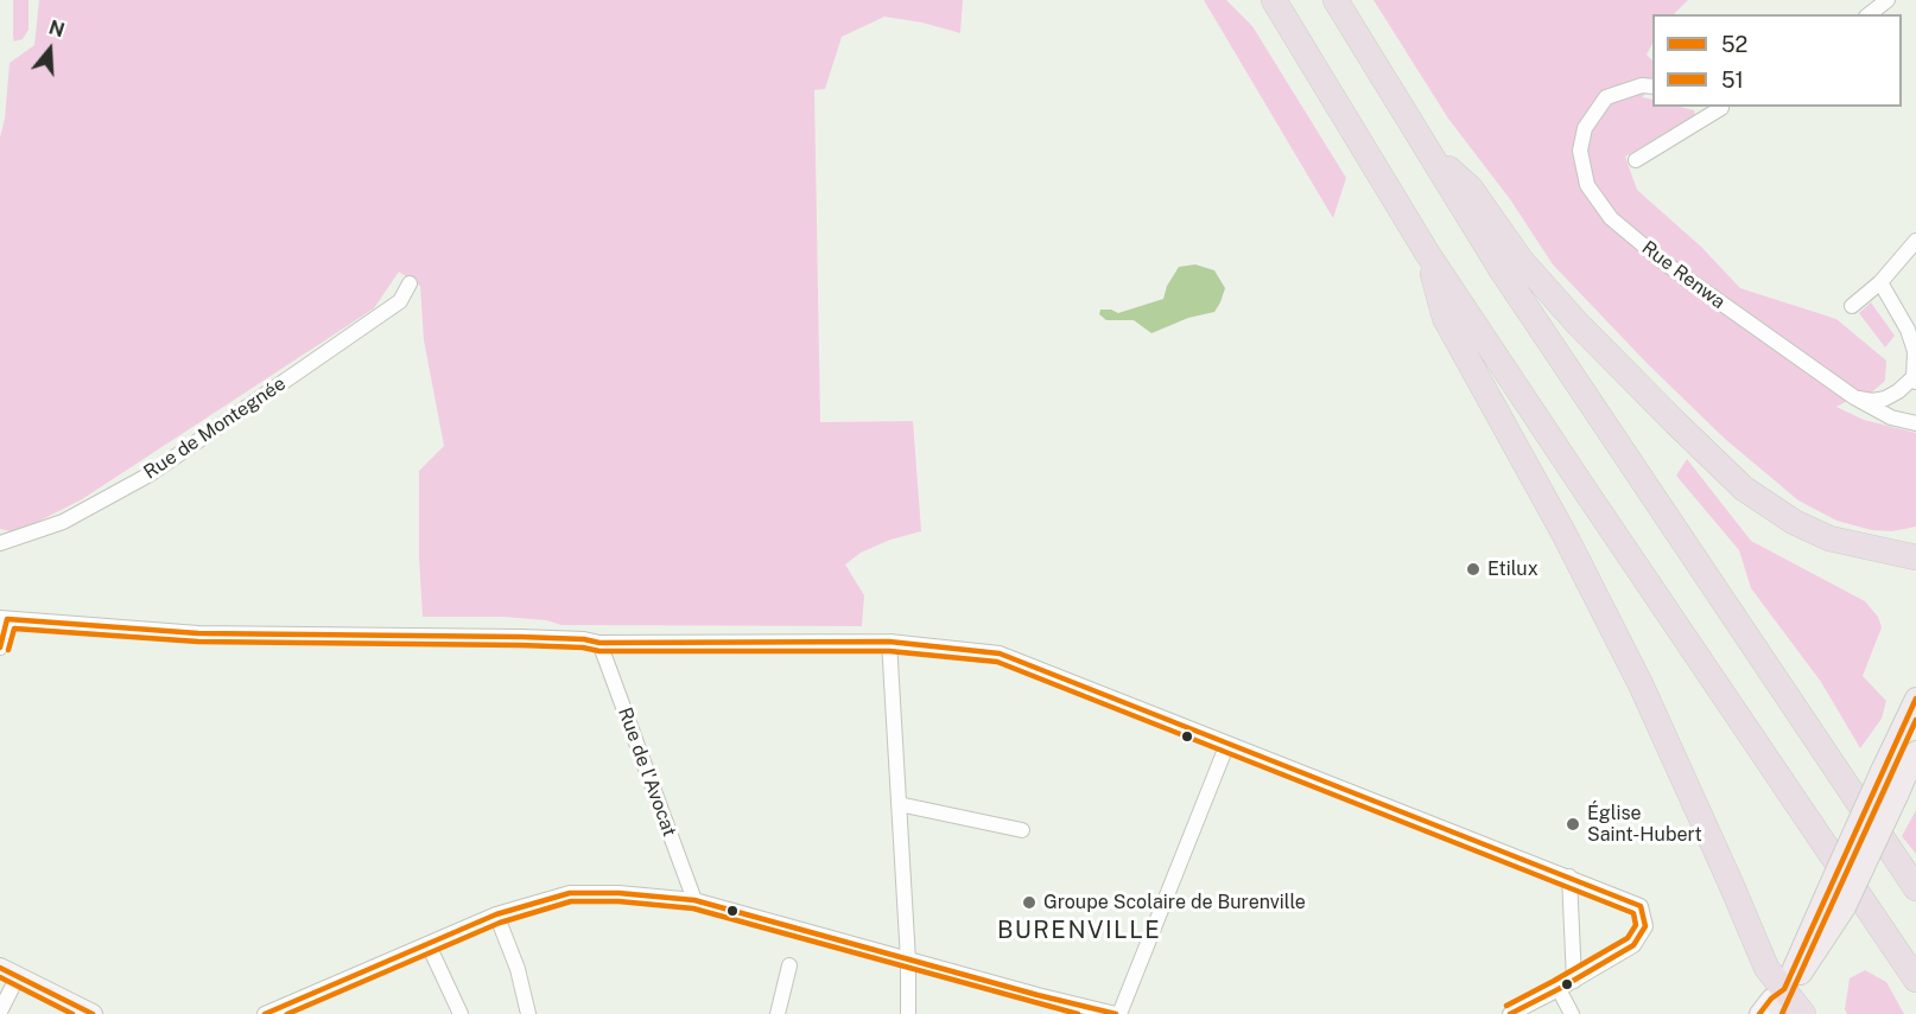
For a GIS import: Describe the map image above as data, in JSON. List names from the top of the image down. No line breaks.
{"streets":{"street":["Rue Renwa","Rue de Montegnée","Rue de l'Avocat"]},"districts":["BURENVILLE"],"places":["Etilux","Église Saint-Hubert","Groupe Scolaire de Burenville"],"lines":["transit line 52","transit line 51"],"legend":["52","51"],"north":"top"}
